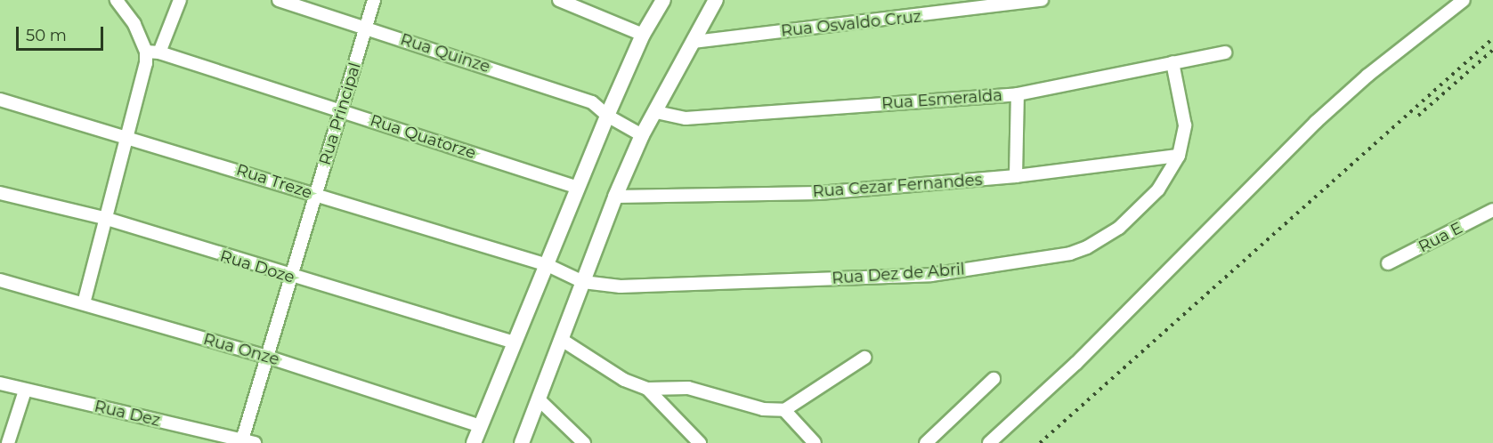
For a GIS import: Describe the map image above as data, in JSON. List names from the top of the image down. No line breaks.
{"streets":{"street":["Rua Osvaldo Cruz","Rua Quinze","Rua Esmeralda","Rua Principal","Rua Quatorze","Rua Treze","Rua Cezar Fernandes","Rua E","Rua Doze","Rua Dez de Abril","Rua Onze","Rua Dez"]},"crossings":[["Rua Quinze","Rua Principal"],["Rua Esmeralda","Rua Dez de Abril"],["Rua Principal","Rua Quatorze"],["Rua Principal","Rua Treze"],["Rua Principal","Rua Doze"],["Rua Principal","Rua Onze"],["Rua Principal","Rua Dez"],["Rua Treze","Rua Dez de Abril"],["Rua Cezar Fernandes","Rua Dez de Abril"]],"scale_bar":"50 m"}
